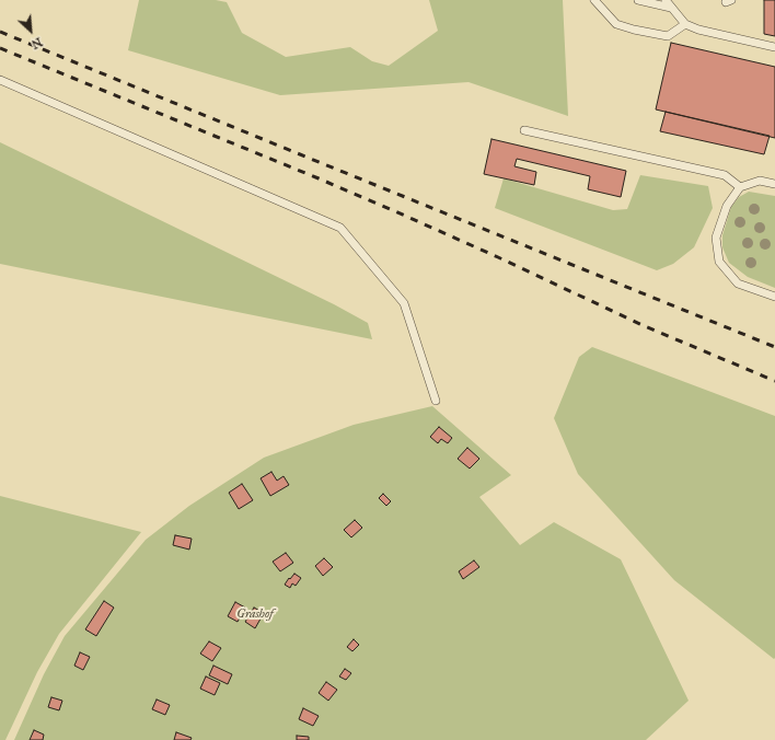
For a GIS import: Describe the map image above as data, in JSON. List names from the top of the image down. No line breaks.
{"parks":["Grashof"],"north":"bottom right"}
